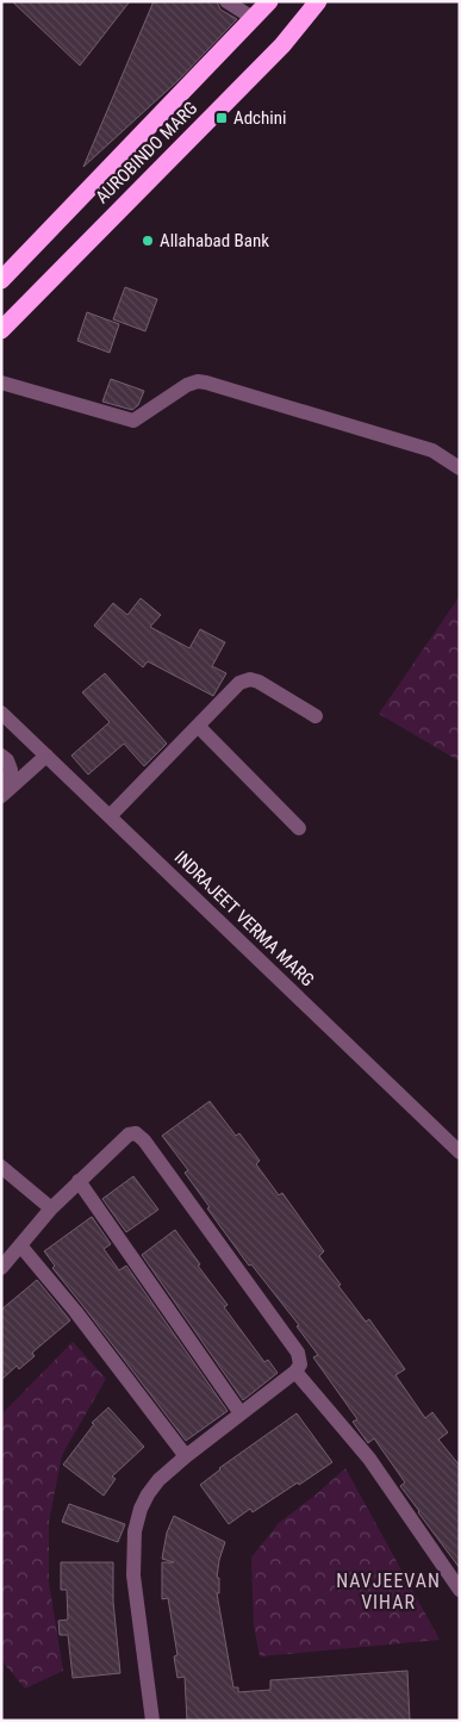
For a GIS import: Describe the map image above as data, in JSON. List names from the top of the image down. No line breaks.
{"streets":{"highway":["AUROBINDO MARG"],"street":["INDRAJEET VERMA MARG"]},"districts":["NAVJEEVAN VIHAR"],"places":{"transit":["Adchini"],"other":["Allahabad Bank"]}}
